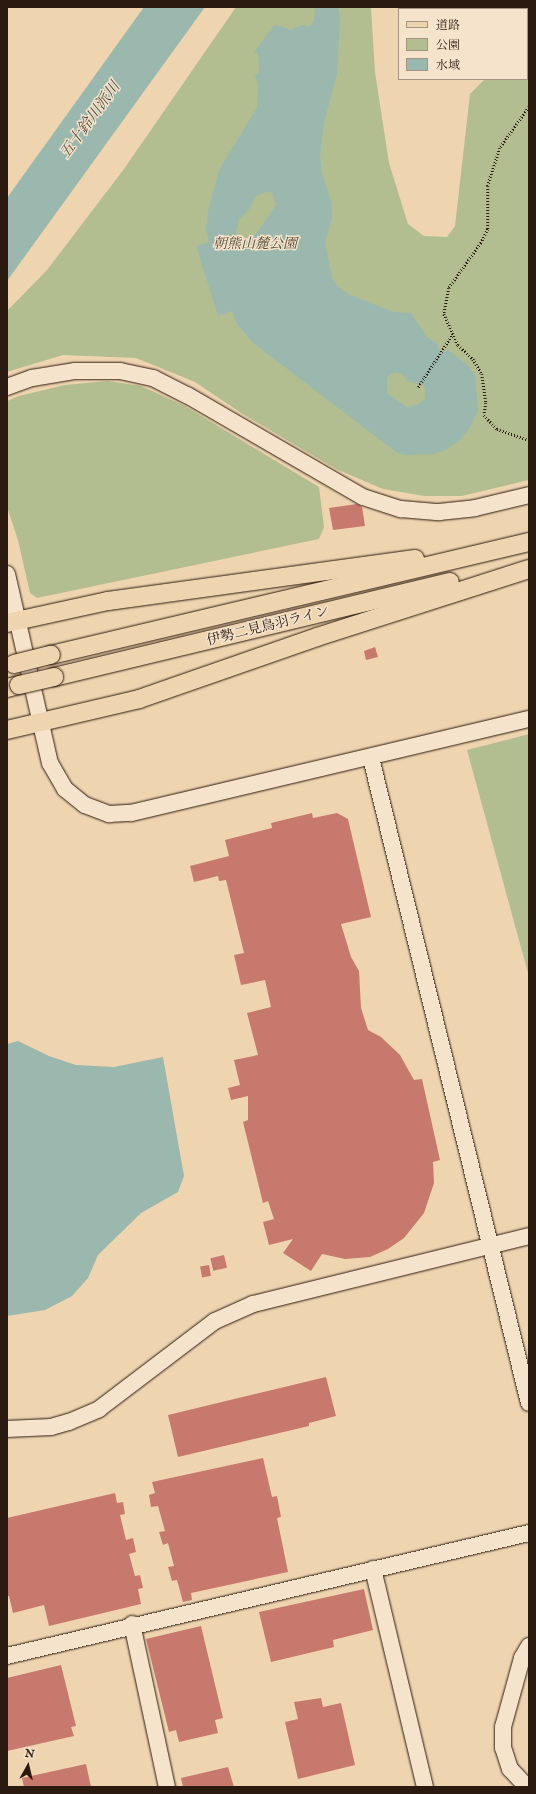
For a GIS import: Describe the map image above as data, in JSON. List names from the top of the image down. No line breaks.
{"streets":{"main road":["伊勢二見鳥羽ライン"]},"water":["五十鈴川派川"],"parks":["朝熊山麓公園"],"legend":["道路","公園","水域"],"north":"top"}
